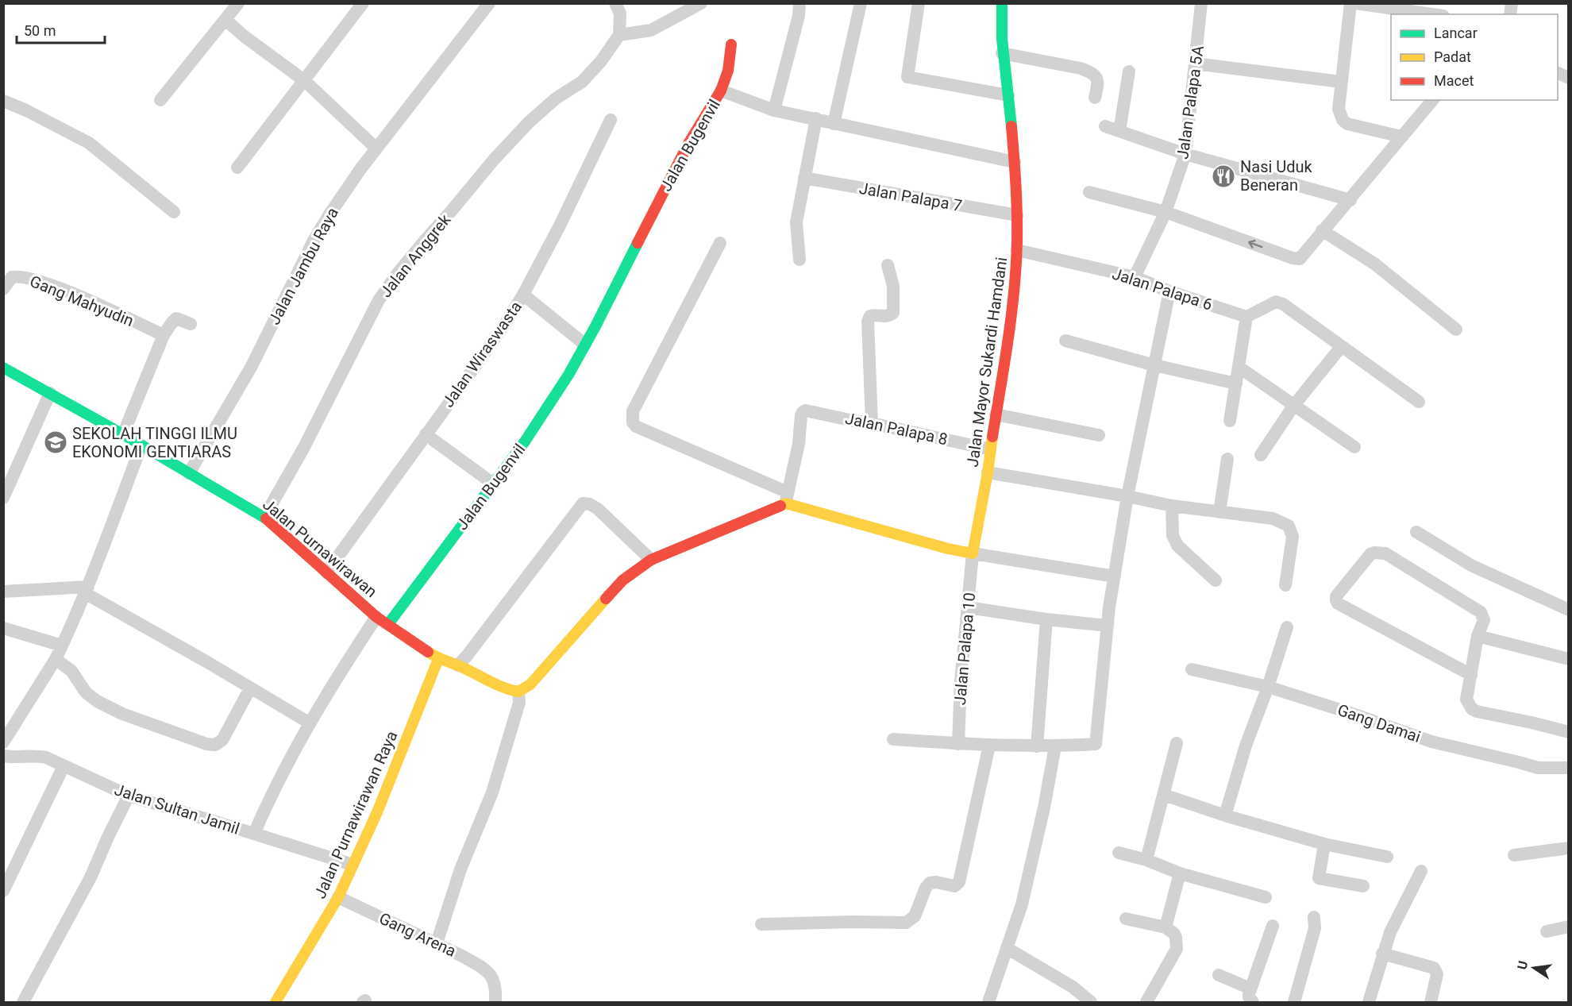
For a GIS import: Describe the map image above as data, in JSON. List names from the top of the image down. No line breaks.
{"streets":{"street":["Jalan Palapa 5A","Jalan Bugenvil","Jalan Palapa 7","Jalan Anggrek","Jalan Jambu Raya","Jalan Palapa 6","Gang Mahyudin","Jalan Wiraswasta","Jalan Mayor Sukardi Hamdani","Jalan Palapa 8","Jalan Purnawirawan","Jalan Palapa 10","Gang Damai","Jalan Sultan Jamil","Jalan Purnawirawan Raya","Gang Arena"]},"crossings":[["Jalan Palapa 5A","Jalan Palapa 6"],["Jalan Bugenvil","Jalan Purnawirawan"],["Jalan Palapa 7","Jalan Mayor Sukardi Hamdani"],["Jalan Anggrek","Jalan Purnawirawan"],["Jalan Jambu Raya","Jalan Purnawirawan"],["Jalan Palapa 6","Jalan Mayor Sukardi Hamdani"],["Jalan Wiraswasta","Jalan Purnawirawan"],["Jalan Mayor Sukardi Hamdani","Jalan Palapa 8"],["Jalan Mayor Sukardi Hamdani","Jalan Palapa 10"],["Jalan Purnawirawan","Jalan Purnawirawan Raya"],["Jalan Sultan Jamil","Jalan Purnawirawan Raya"],["Jalan Purnawirawan Raya","Gang Arena"]],"places":{"restaurant":["Nasi Uduk Beneran"],"school or university":["SEKOLAH TINGGI ILMU EKONOMI GENTIARAS"]},"legend":["Lancar","Padat","Macet"],"scale_bar":"50 m","north":"left"}
